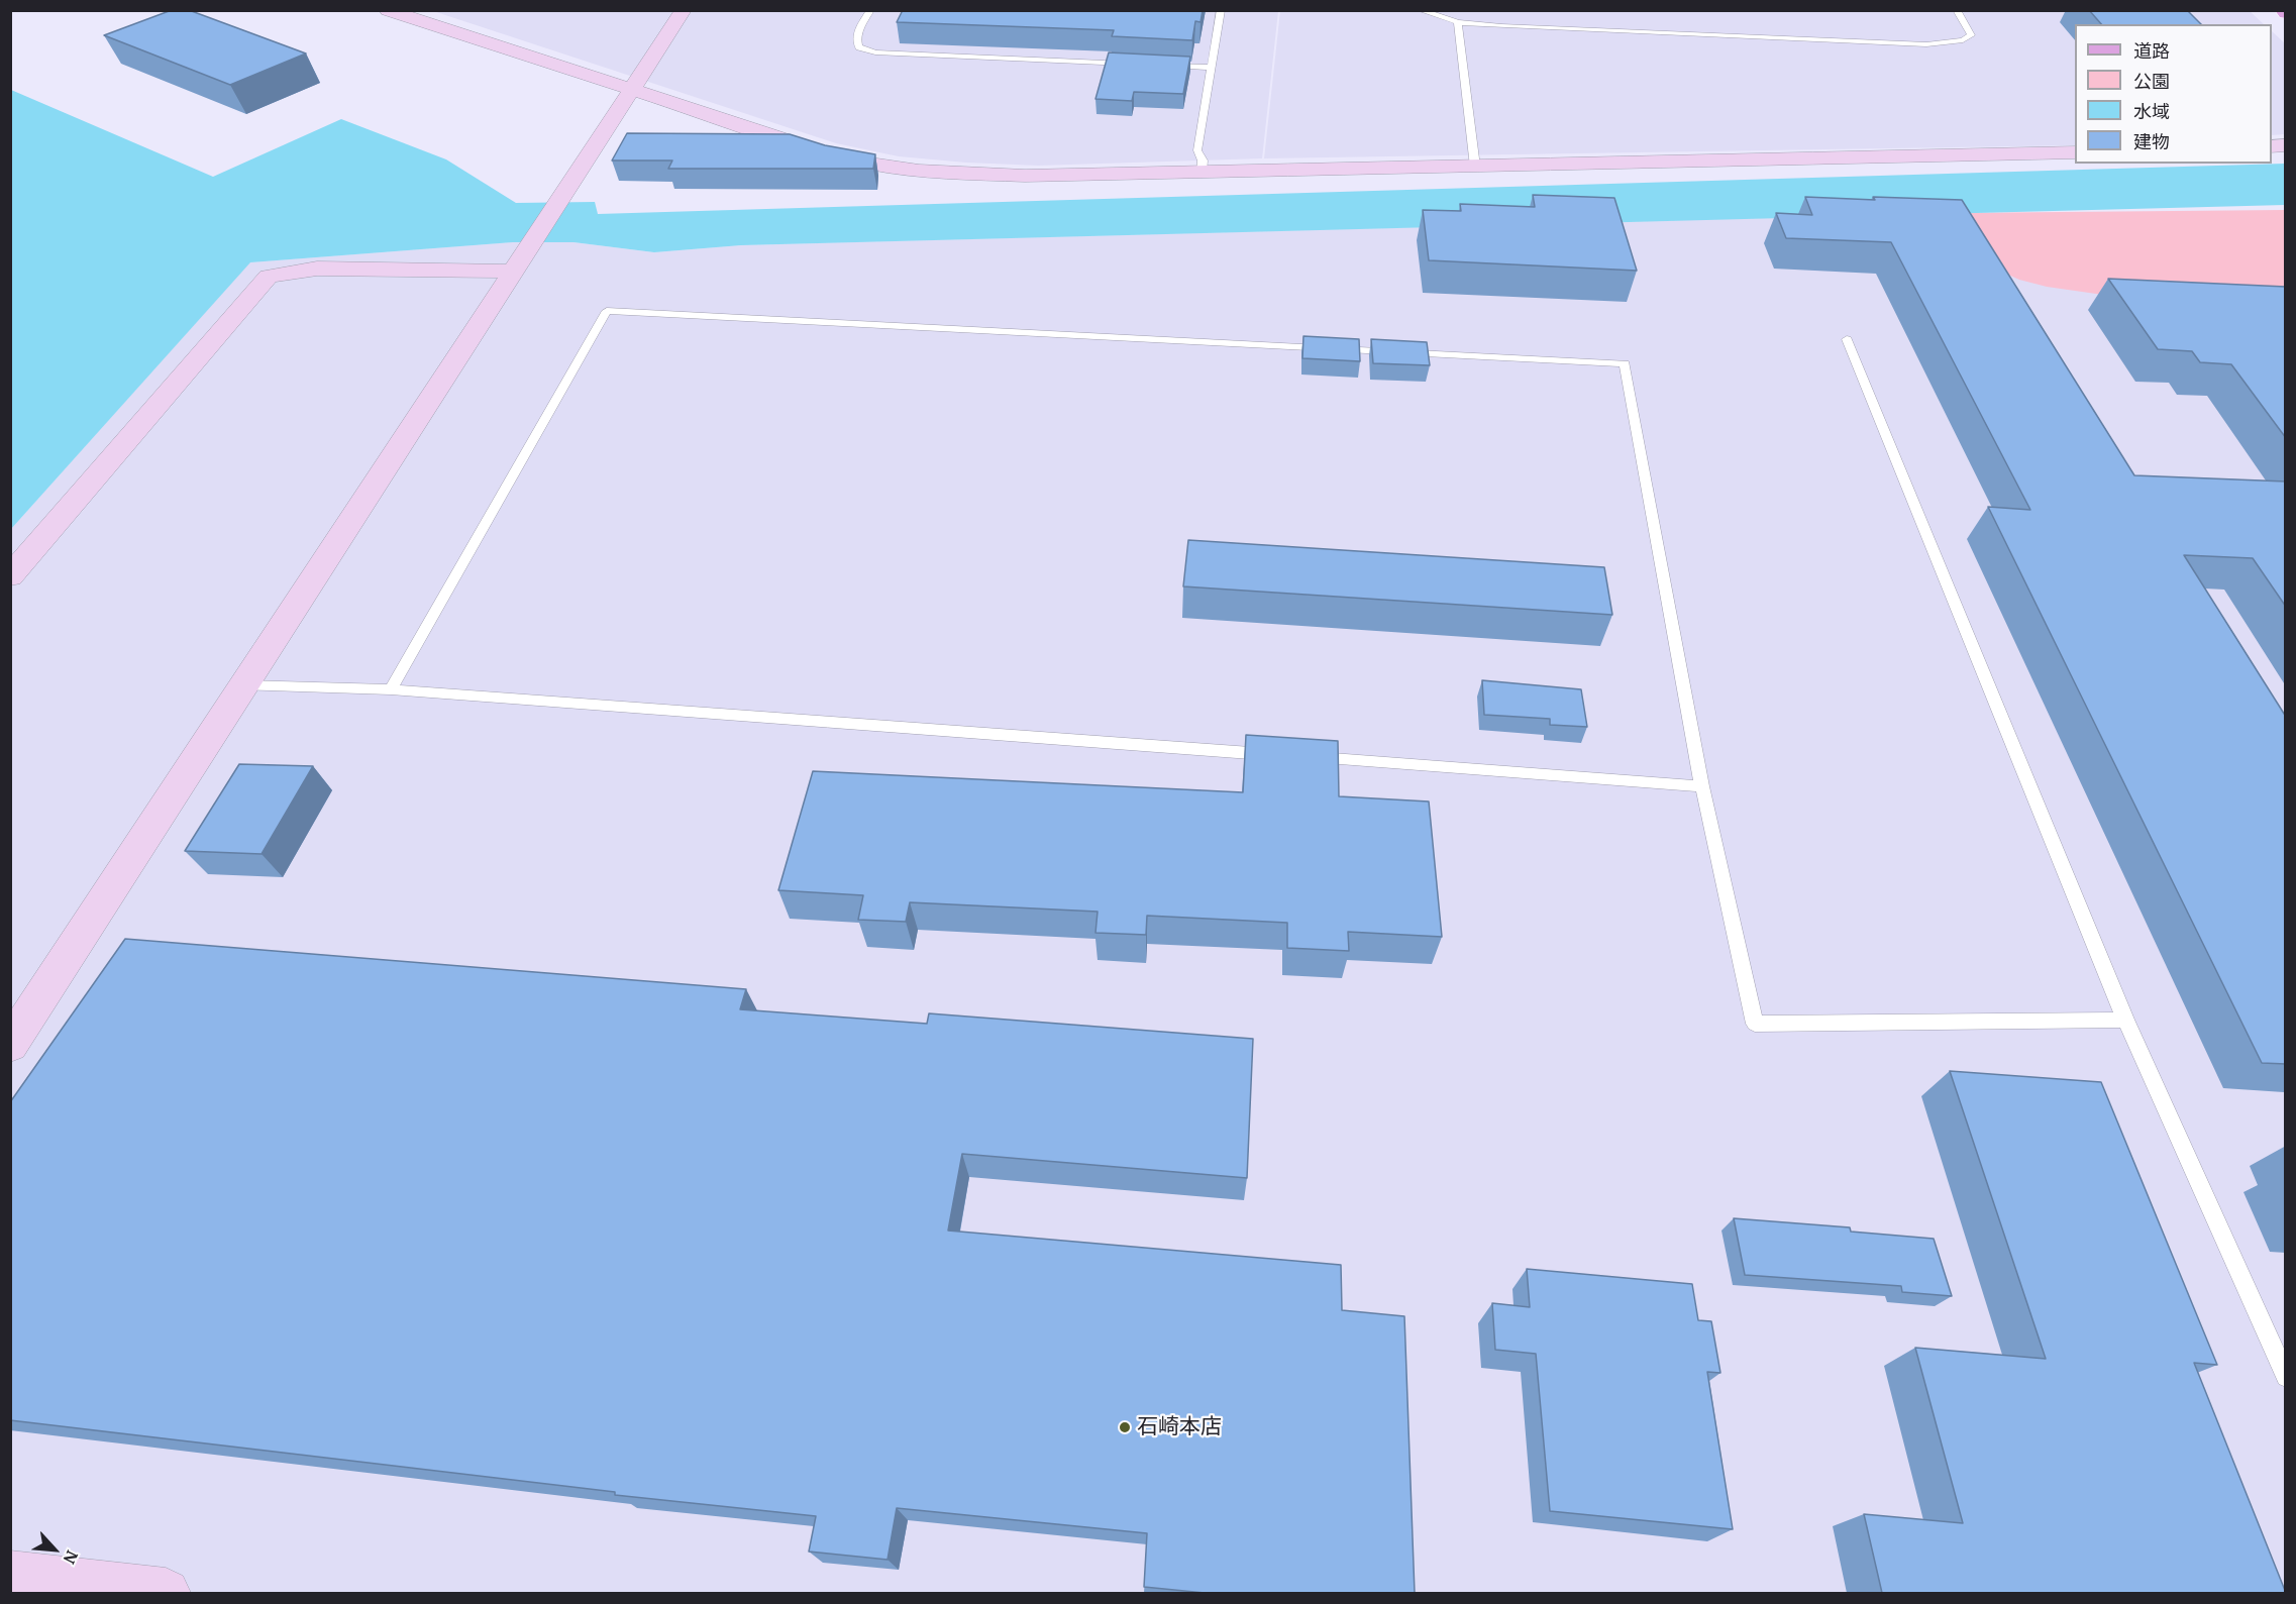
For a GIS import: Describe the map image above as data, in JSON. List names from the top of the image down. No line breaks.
{"places":["石崎本店"],"legend":["道路","公園","水域","建物"],"north":"bottom right"}
